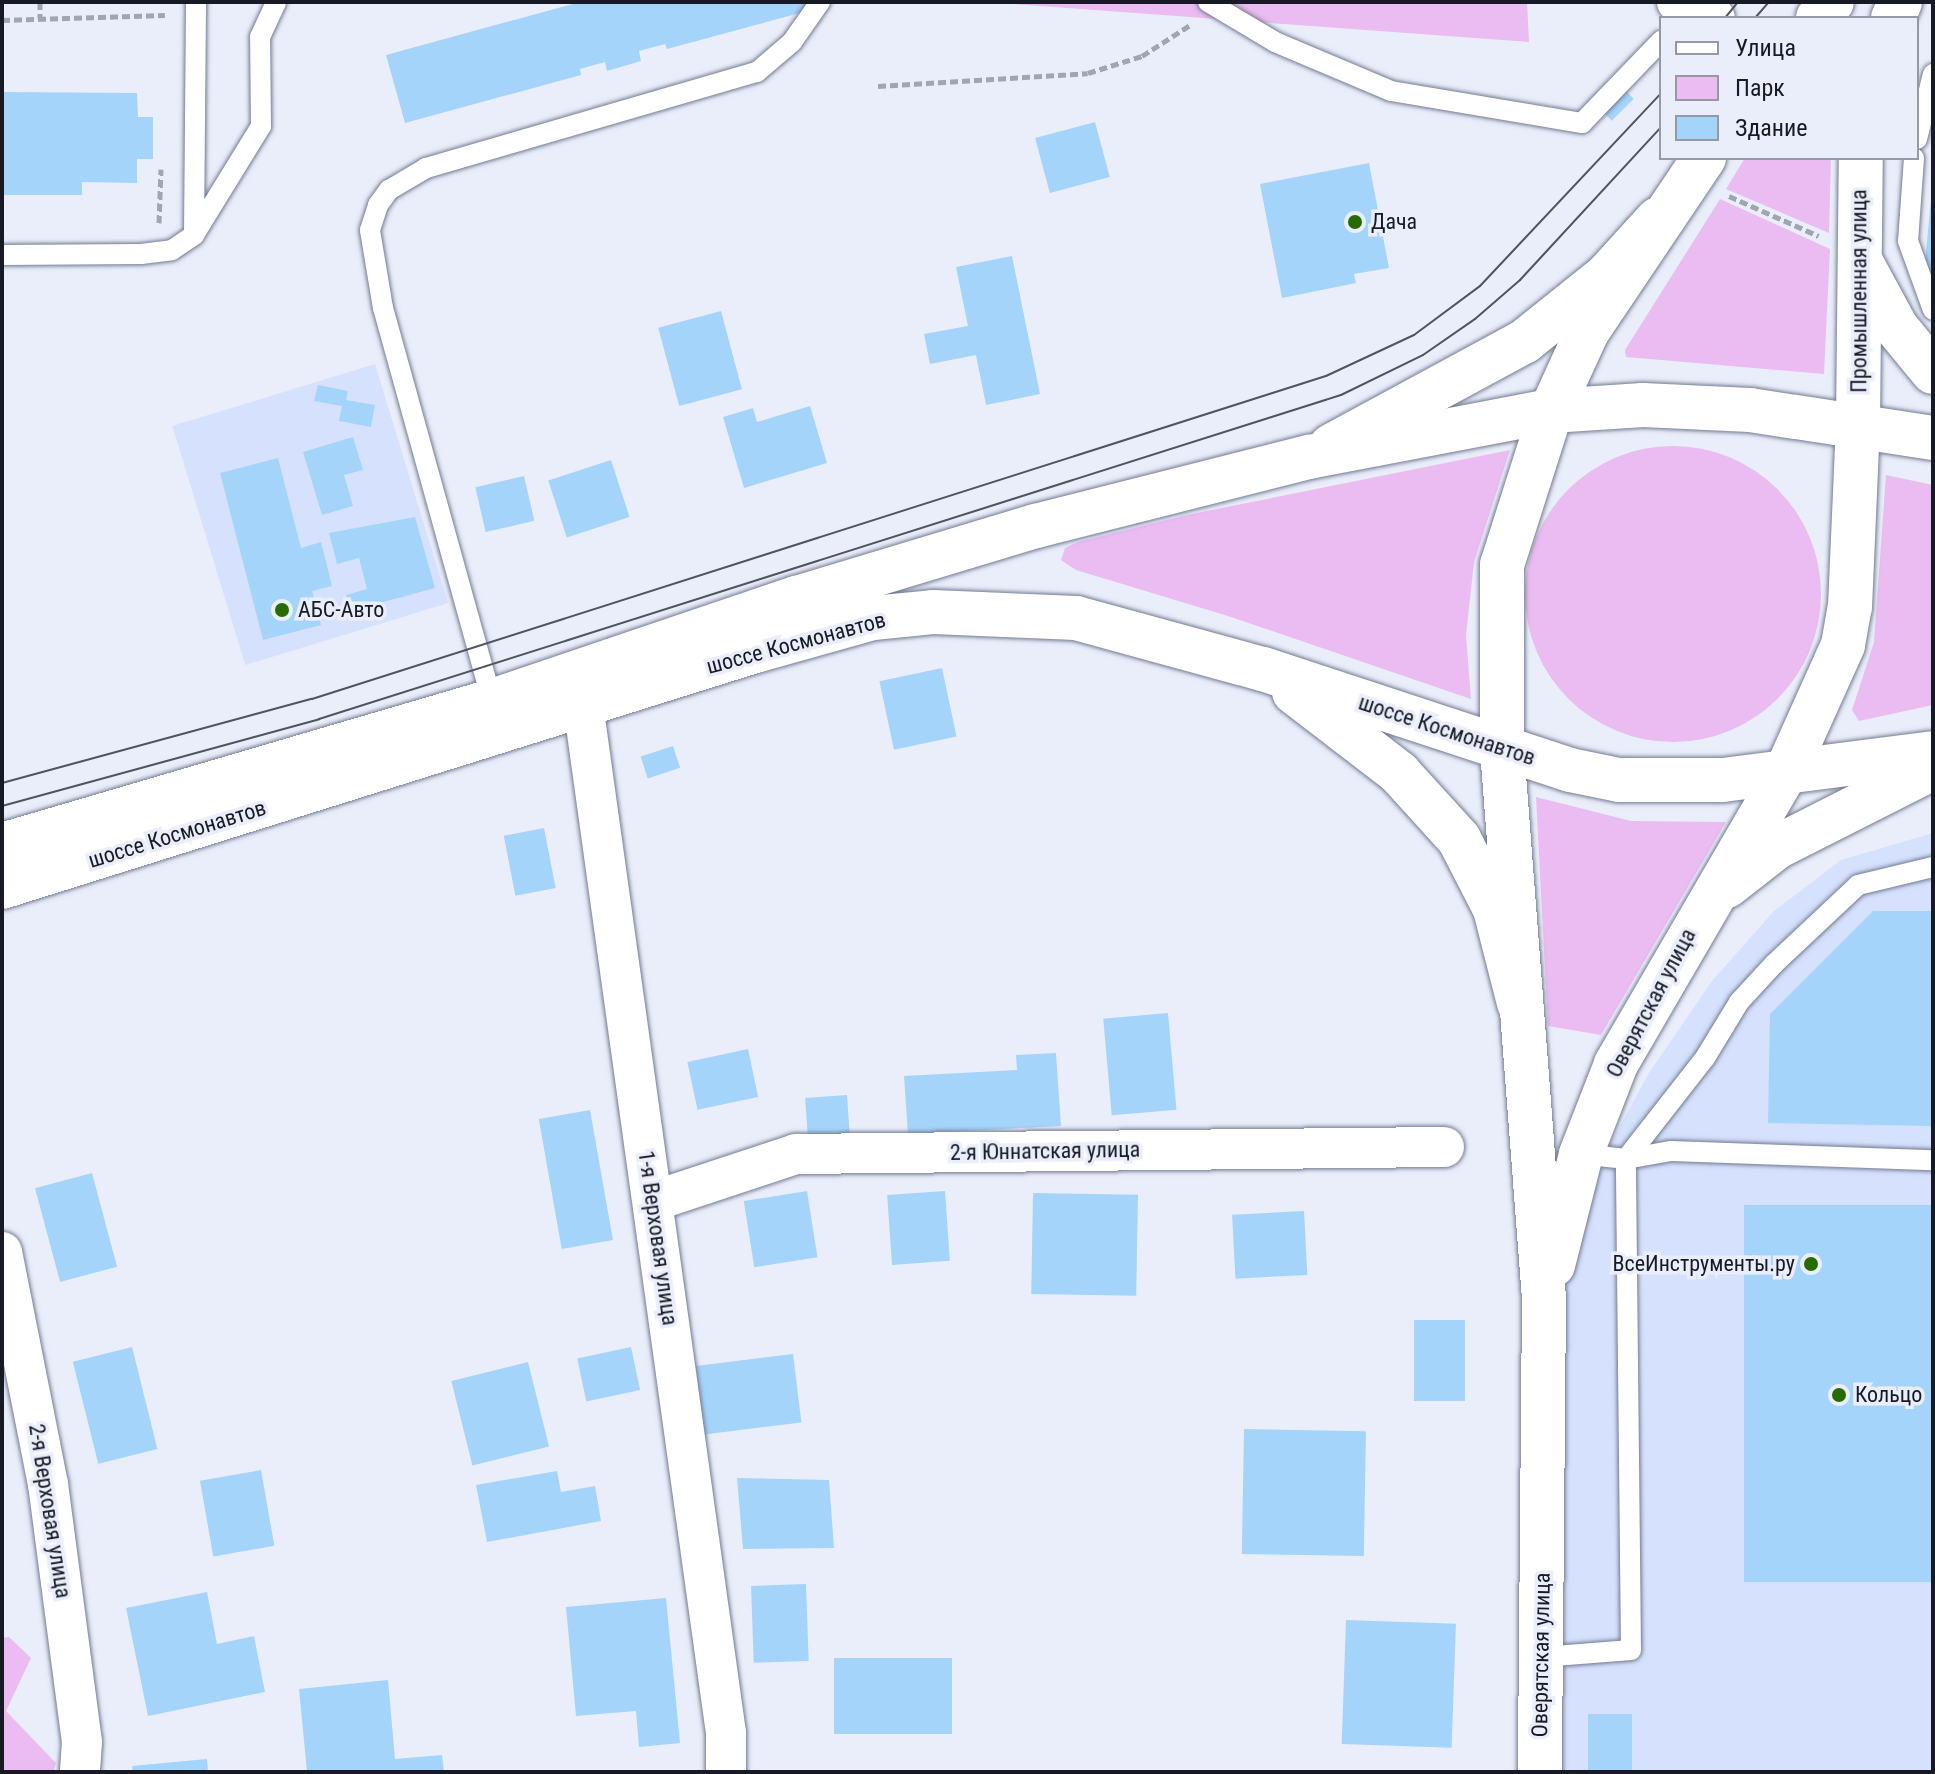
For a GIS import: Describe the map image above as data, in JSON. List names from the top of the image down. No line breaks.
{"streets":{"main road":["Промышленная улица","шоссе Космонавтов","Оверятская улица"],"street":["2-я Юннатская улица","1-я Верховая улица","2-я Верховая улица"]},"crossings":[["Промышленная улица","шоссе Космонавтов"],["Промышленная улица","Оверятская улица"],["шоссе Космонавтов","Оверятская улица"],["шоссе Космонавтов","1-я Верховая улица"],["2-я Юннатская улица","1-я Верховая улица"]],"places":["Дача","АБС-Авто","ВсеИнструменты.ру","Кольцо"],"legend":["Улица","Парк","Здание"]}
